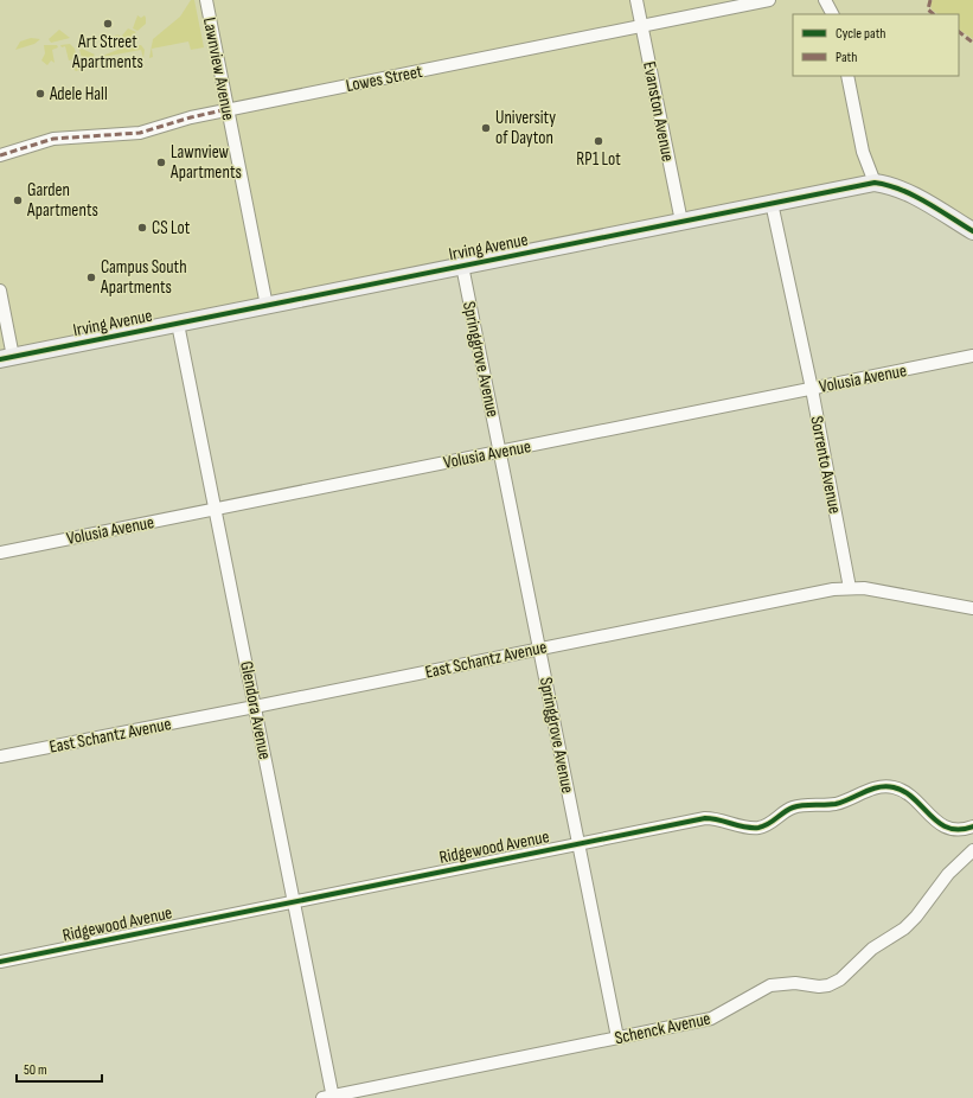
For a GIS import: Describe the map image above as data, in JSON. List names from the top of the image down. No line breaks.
{"streets":{"street":["Lawnview Avenue","Lowes Street","Evanston Avenue","Irving Avenue","Springgrove Avenue","Volusia Avenue","Sorrento Avenue","East Schantz Avenue","Glendora Avenue","Ridgewood Avenue","Schenck Avenue"]},"crossings":[["Lawnview Avenue","Lowes Street"],["Lawnview Avenue","Irving Avenue"],["Lowes Street","Evanston Avenue"],["Evanston Avenue","Irving Avenue"],["Irving Avenue","Springgrove Avenue"],["Irving Avenue","Sorrento Avenue"],["Irving Avenue","Glendora Avenue"],["Springgrove Avenue","Volusia Avenue"],["Springgrove Avenue","East Schantz Avenue"],["Springgrove Avenue","Ridgewood Avenue"],["Springgrove Avenue","Schenck Avenue"],["Volusia Avenue","Sorrento Avenue"],["Volusia Avenue","Glendora Avenue"],["Sorrento Avenue","East Schantz Avenue"],["East Schantz Avenue","Glendora Avenue"],["Glendora Avenue","Ridgewood Avenue"],["Glendora Avenue","Schenck Avenue"]],"places":["Art Street Apartments","Adele Hall","University of Dayton","RP1 Lot","Lawnview Apartments","Garden Apartments","CS Lot","Campus South Apartments"],"legend":["Cycle path","Path"],"scale_bar":"50 m"}
